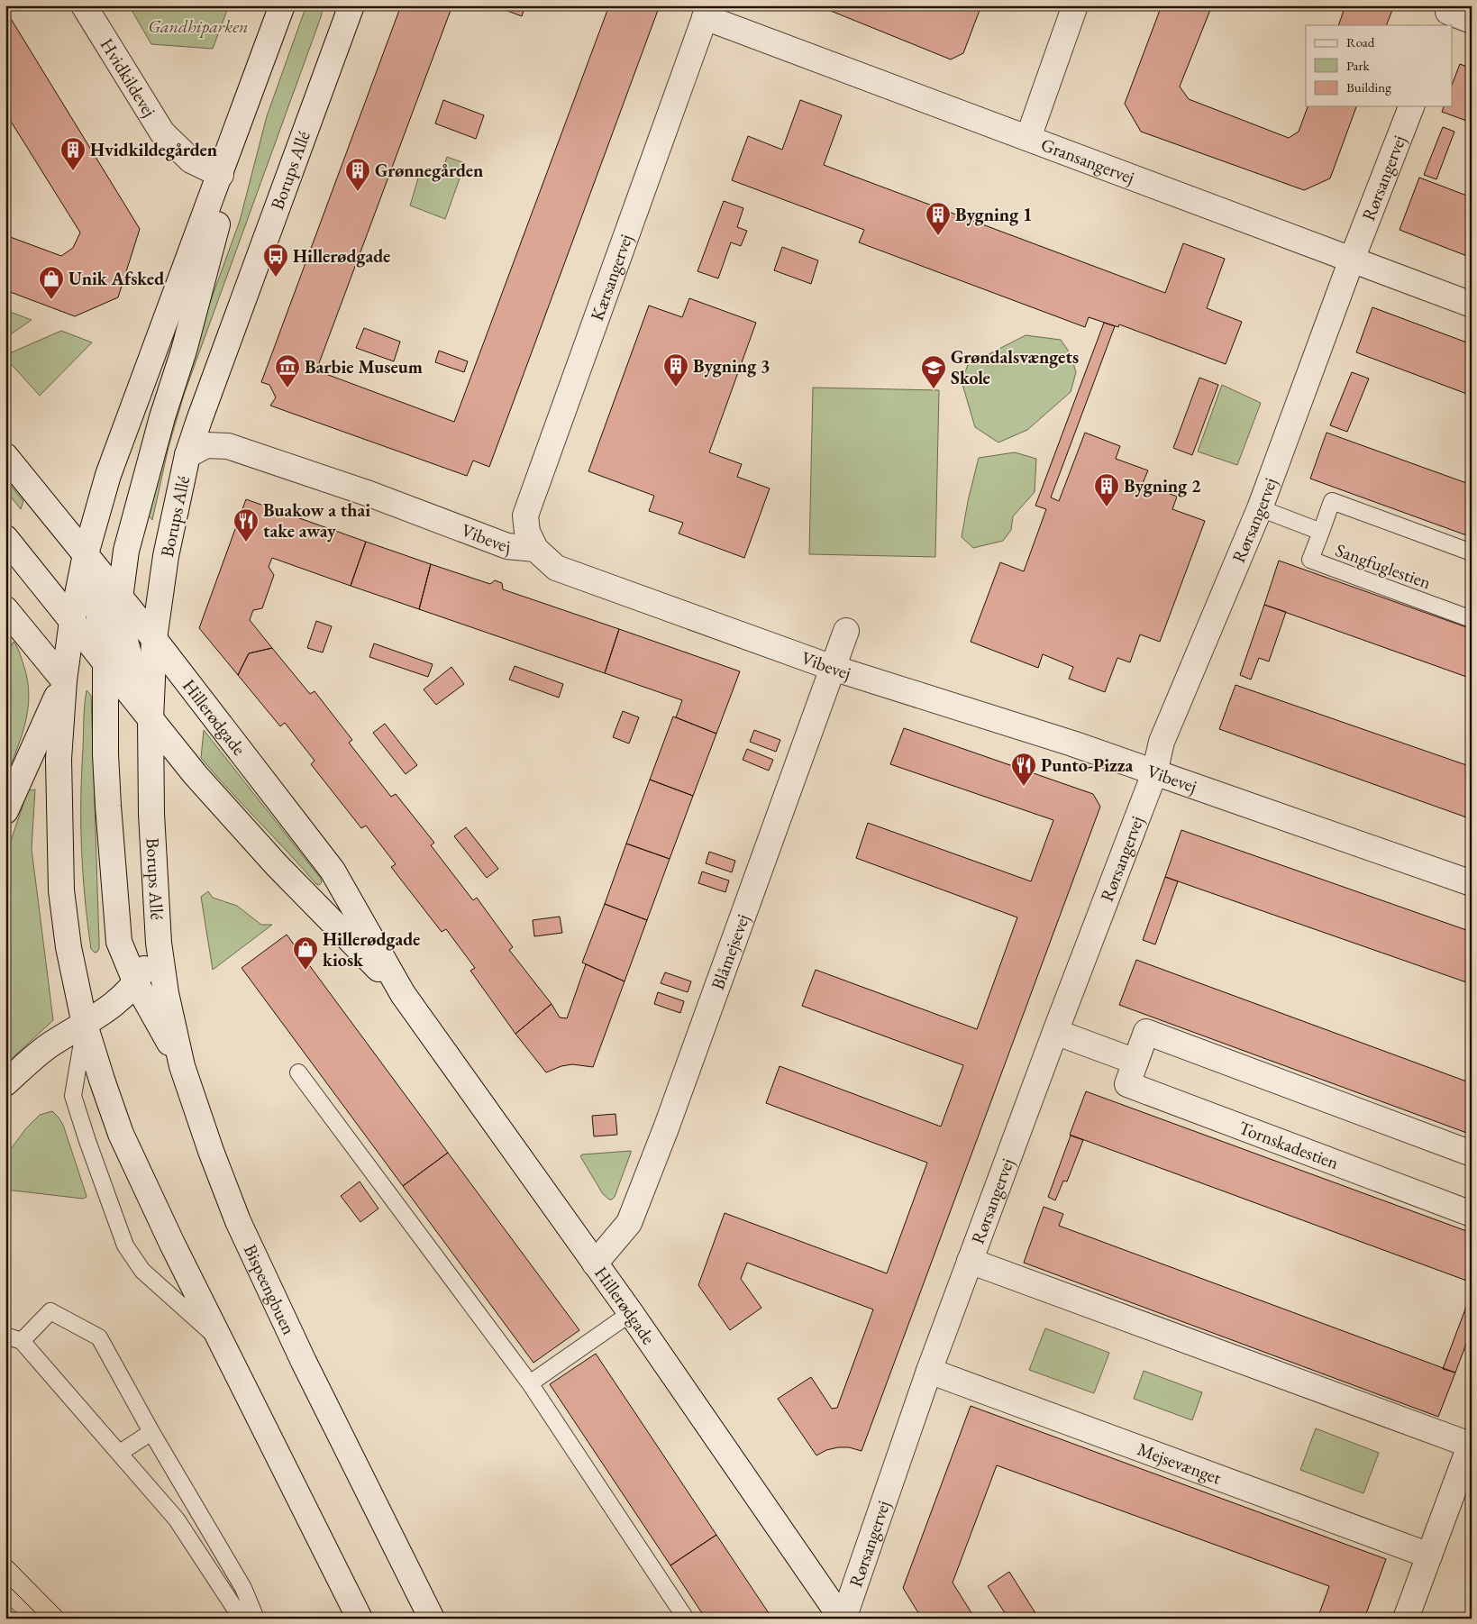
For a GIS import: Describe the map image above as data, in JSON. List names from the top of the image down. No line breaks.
{"streets":{"street":["Hvidkildevej","Gransangervej","Borups Allé","Rørsangervej","Kærsangervej","Vibevej","Hillerødgade","Blåmejsevej","Tornskadestien","Bispeengbuen","Mejsevænget"],"lane":["Sangfuglestien"]},"crossings":[["Gransangervej","Rørsangervej"],["Gransangervej","Kærsangervej"],["Borups Allé","Vibevej"],["Borups Allé","Hillerødgade"],["Borups Allé","Bispeengbuen"],["Rørsangervej","Vibevej"],["Rørsangervej","Sangfuglestien"],["Rørsangervej","Hillerødgade"],["Rørsangervej","Mejsevænget"],["Kærsangervej","Vibevej"],["Vibevej","Blåmejsevej"],["Hillerødgade","Blåmejsevej"]],"parks":["Gandhiparken"],"places":{"building":["Hvidkildegården","Grønnegården","Bygning 1","Bygning 3","Bygning 2"],"bus stop":["Hillerødgade"],"shop":["Unik Afsked","Hillerødgade kiosk"],"museum":["Barbie Museum"],"school or university":["Grøndalsvængets Skole"],"restaurant":["Buakow a thai take away","Punto-Pizza"]},"legend":["Road","Park","Building"]}
